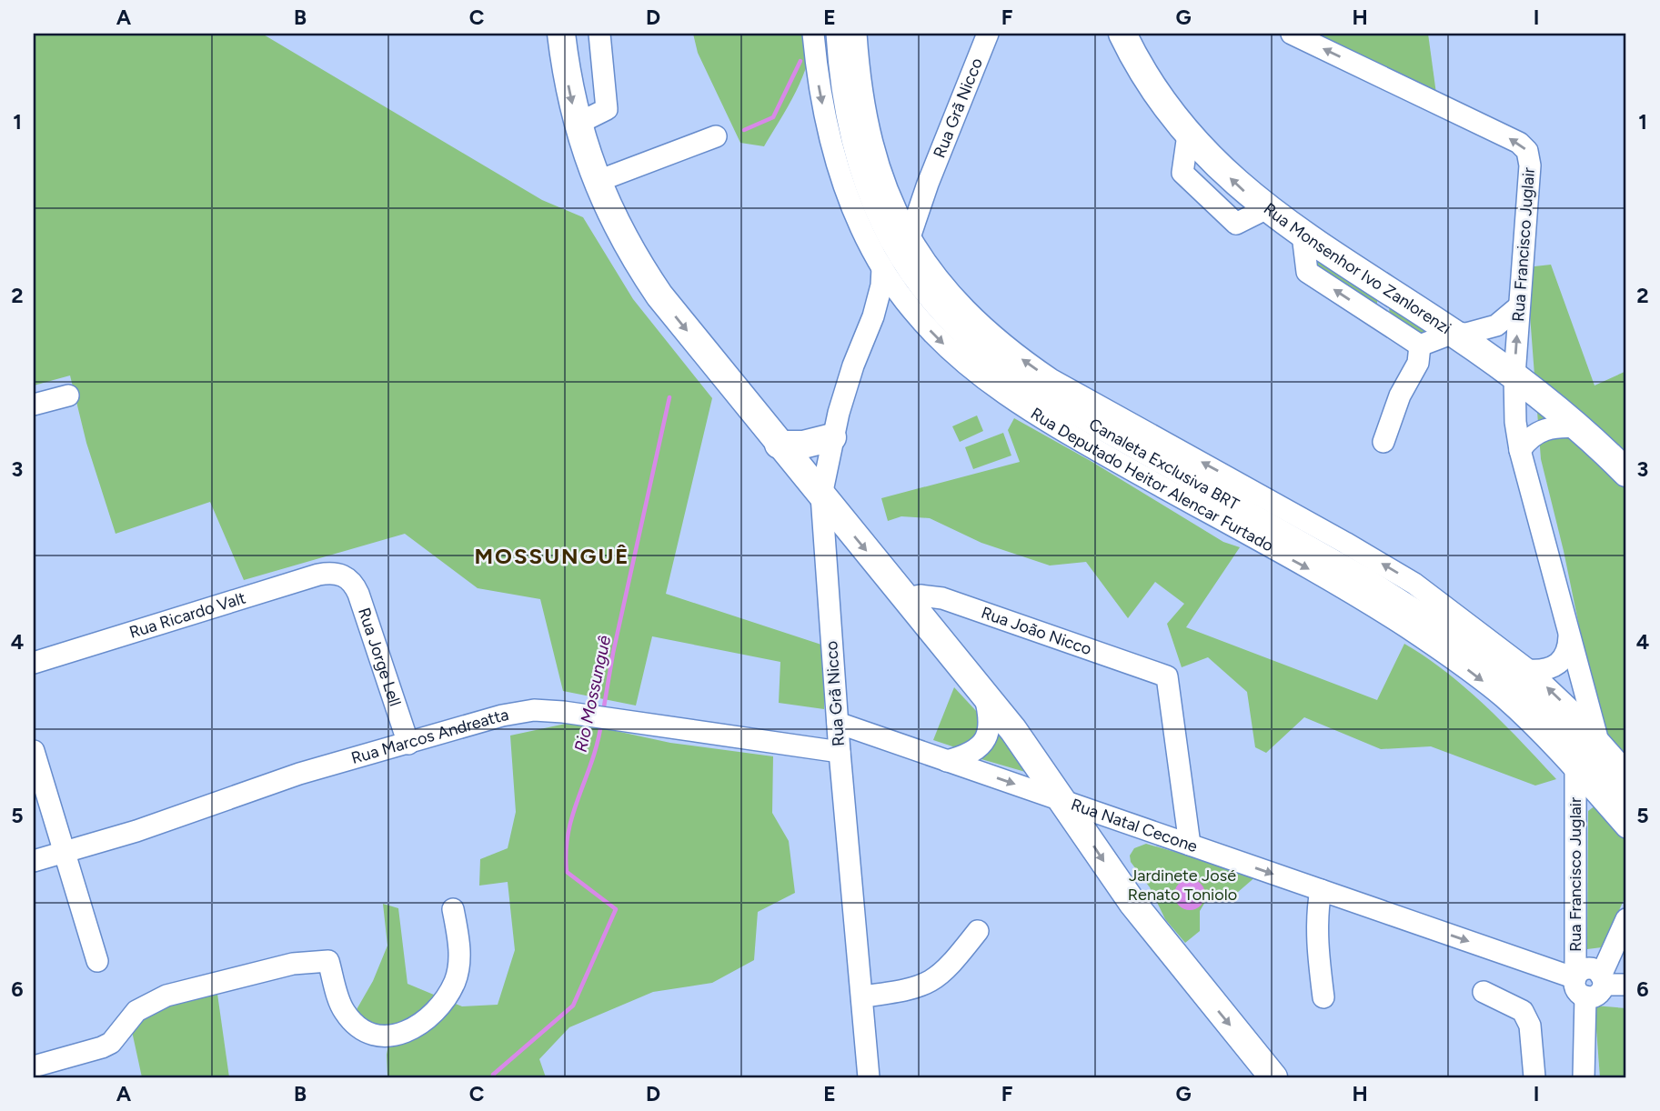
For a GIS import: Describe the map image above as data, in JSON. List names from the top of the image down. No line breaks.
{"streets":{"main road":["Rua Monsenhor Ivo Zanlorenzi"],"street":["Rua Grã Nicco","Rua Francisco Juglair","Canaleta Exclusiva BRT","Rua Deputado Heitor Alencar Furtado","Rua Ricardo Valt","Rua João Nicco","Rua Jorge Lell","Rua Marcos Andreatta","Rua Natal Cecone"]},"crossings":[["Rua Grã Nicco","Rua Deputado Heitor Alencar Furtado"],["Rua Grã Nicco","Rua Marcos Andreatta"],["Rua Grã Nicco","Rua Natal Cecone"],["Rua Francisco Juglair","Rua Monsenhor Ivo Zanlorenzi"],["Rua Francisco Juglair","Rua Deputado Heitor Alencar Furtado"],["Rua Francisco Juglair","Rua Natal Cecone"],["Rua Ricardo Valt","Rua Jorge Lell"],["Rua João Nicco","Rua Natal Cecone"],["Rua Jorge Lell","Rua Marcos Andreatta"]],"one_way":["Rua Monsenhor Ivo Zanlorenzi","Rua Natal Cecone"],"districts":["MOSSUNGUÊ"],"water":["Rio Mossunguê"],"parks":["Jardinete José Renato Toniolo"],"grid":{"columns":["A","B","C","D","E","F","G","H","I"],"rows":["1","2","3","4","5","6"]}}
